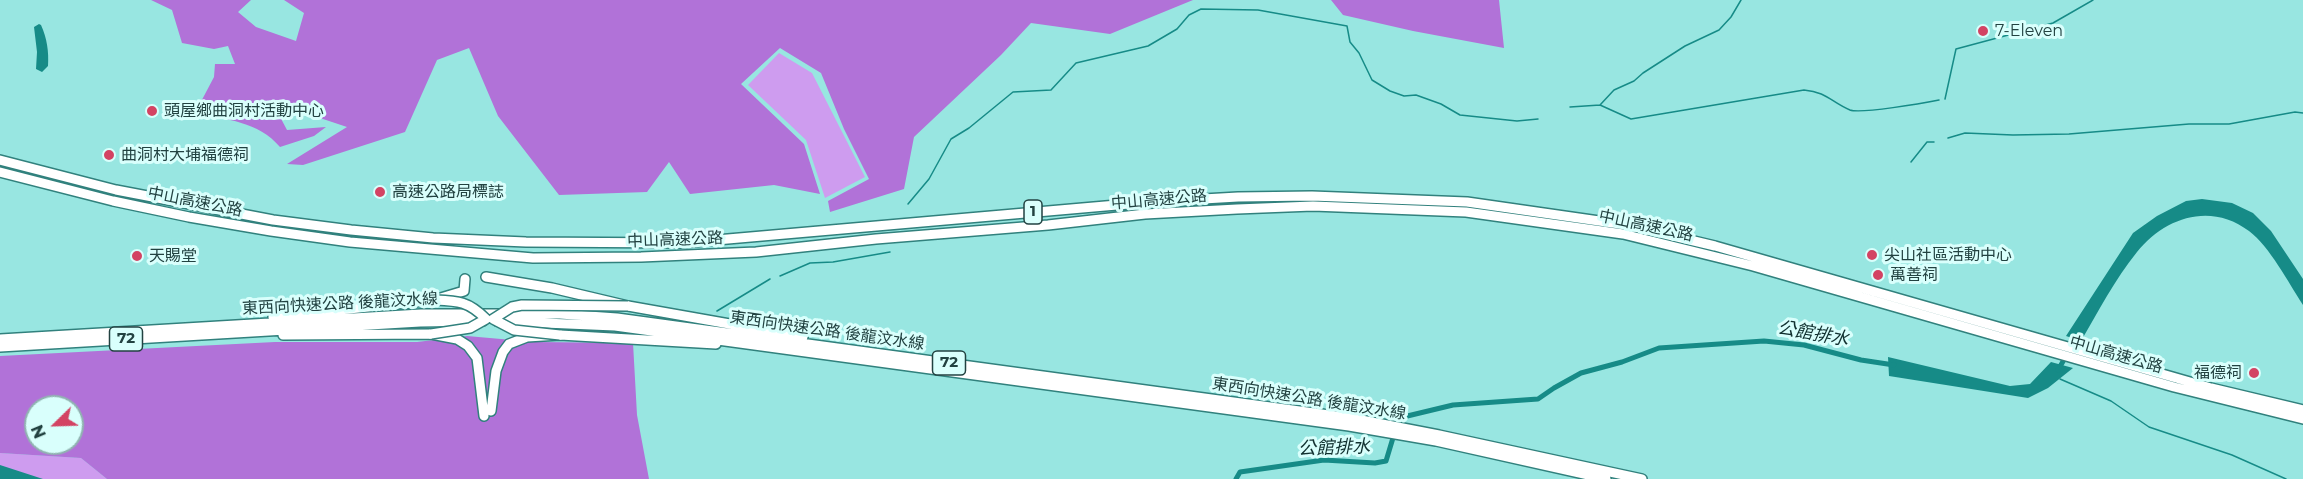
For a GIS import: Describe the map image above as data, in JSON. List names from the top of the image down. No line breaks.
{"streets":{"highway":["中山高速公路","1","東西向快速公路 後龍汶水線","72"]},"water":["公館排水"],"places":["7-Eleven","頭屋鄉曲洞村活動中心","曲洞村大埔福德祠","高速公路局標誌","尖山社區活動中心","天賜堂","萬善祠","福德祠"],"north":"bottom left"}
